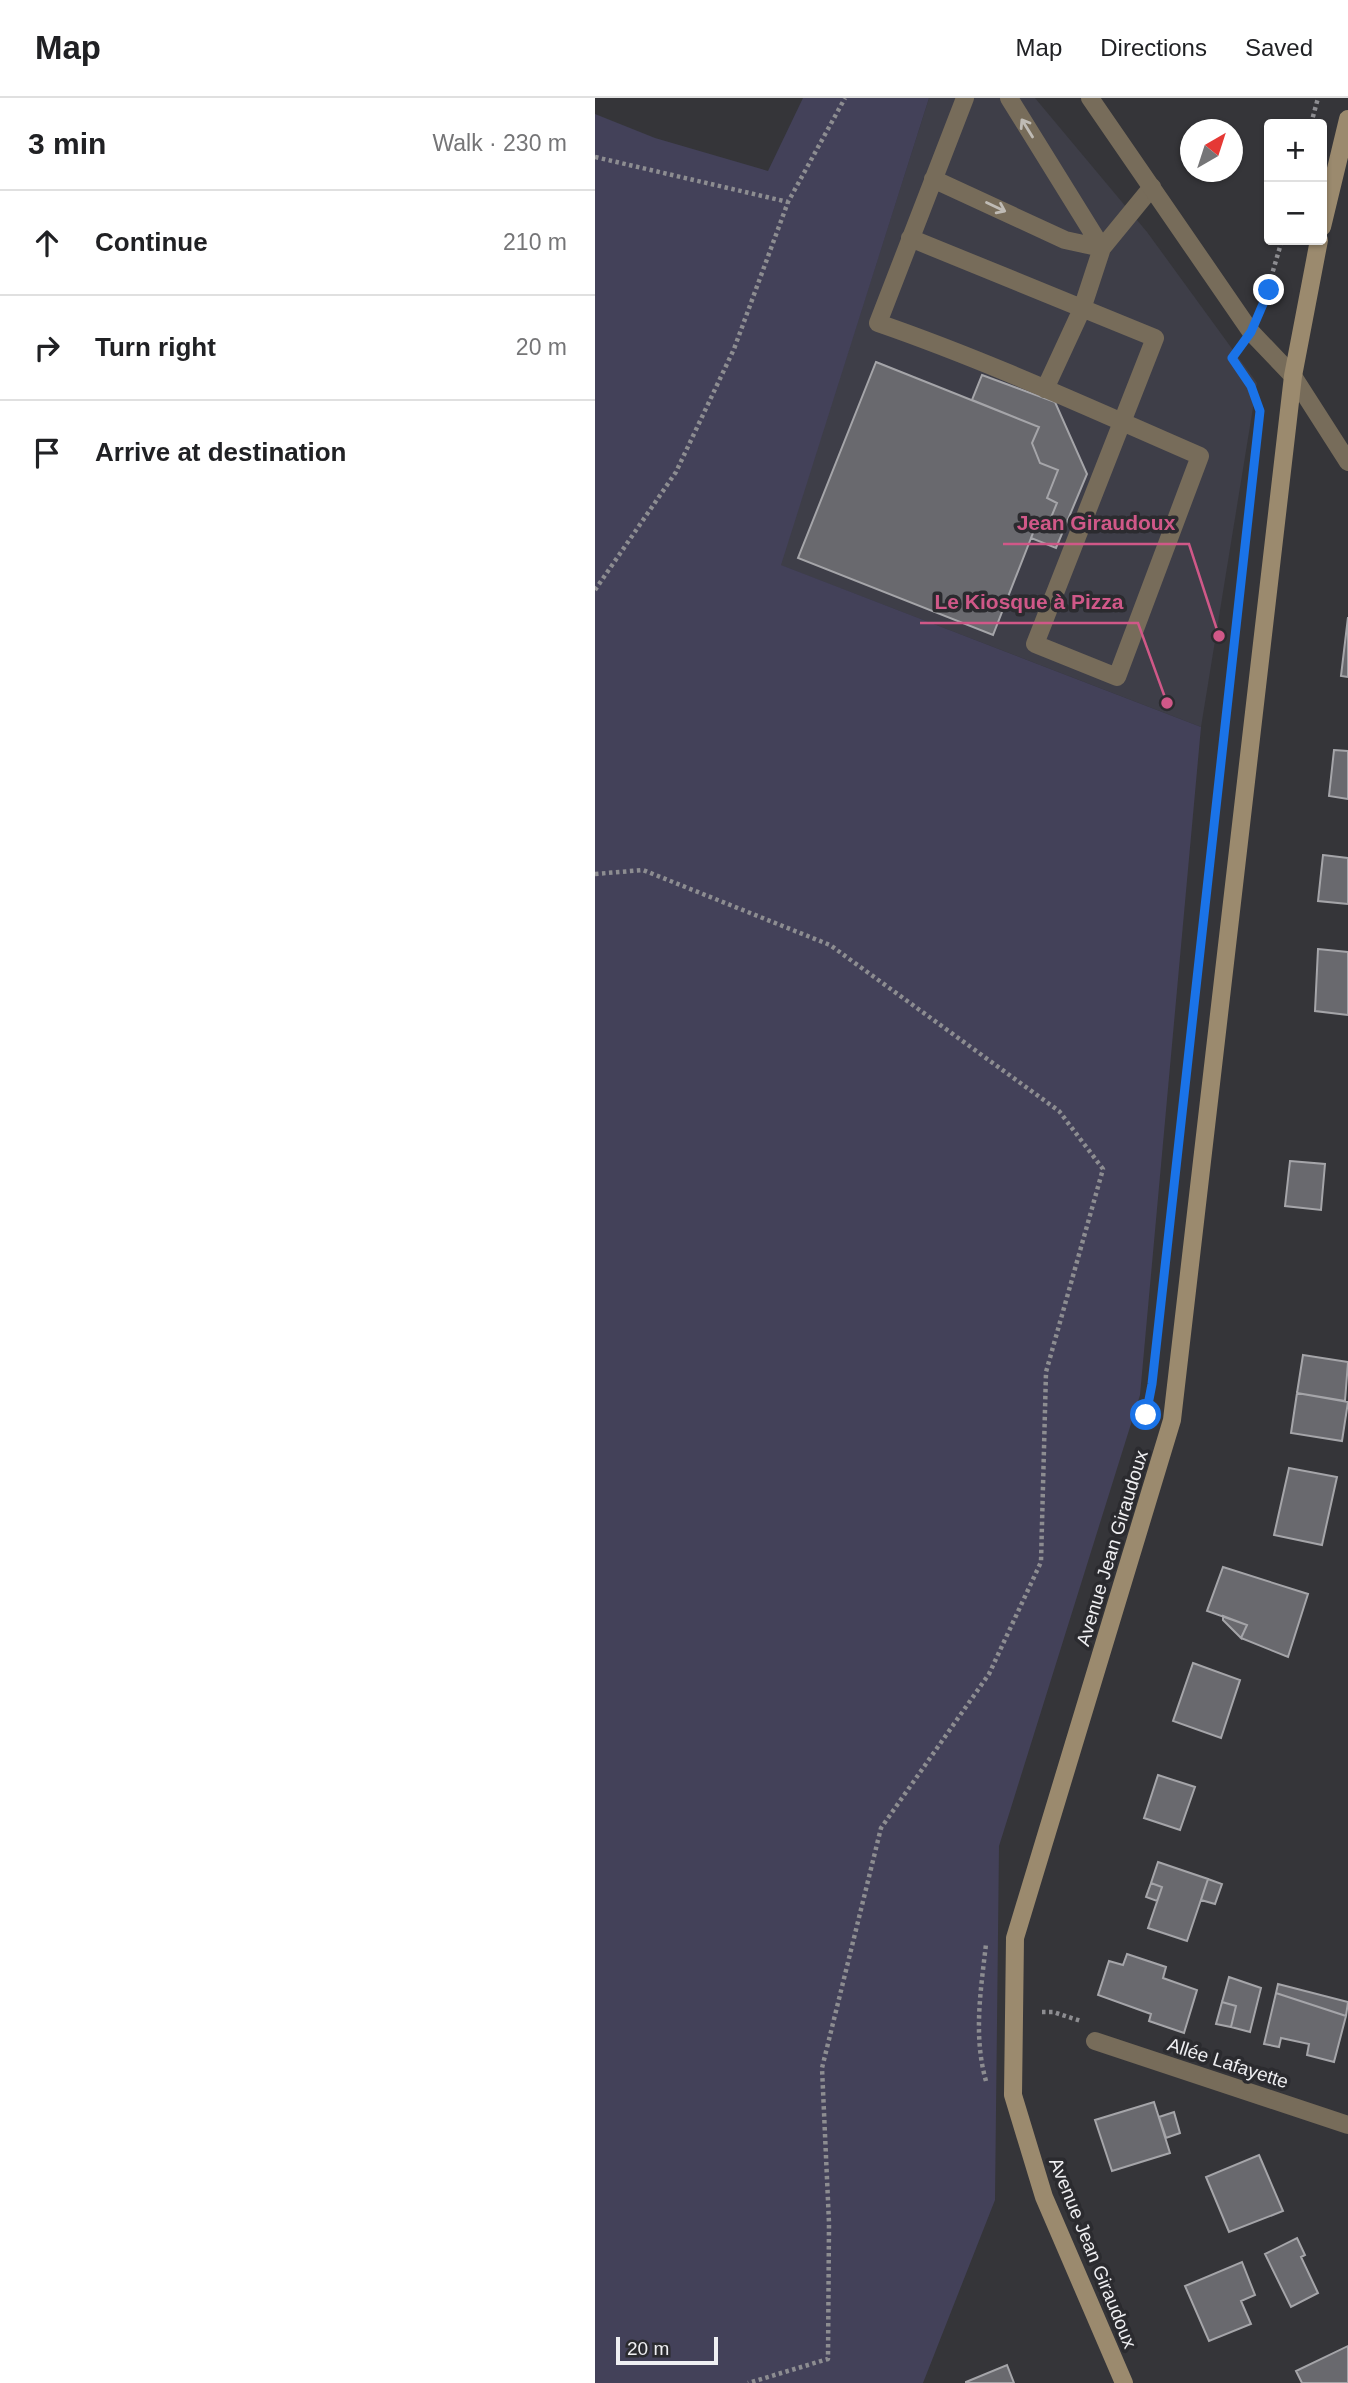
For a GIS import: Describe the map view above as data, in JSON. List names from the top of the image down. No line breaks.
{"streets":{"street":["Avenue Jean Giraudoux","Allée Lafayette"]},"places":["Jean Giraudoux","Le Kiosque à Pizza"],"scale_bar":"20 m","north":"top right","page":{"header":"Map","nav":["Map","Directions","Saved"],"heading":["3 min","Walk · 230 m"],"map_buttons":["+","−"],"list":[["Continue","210 m"],["Turn right","20 m"],"Arrive at destination"],"scale":"20 m"}}
